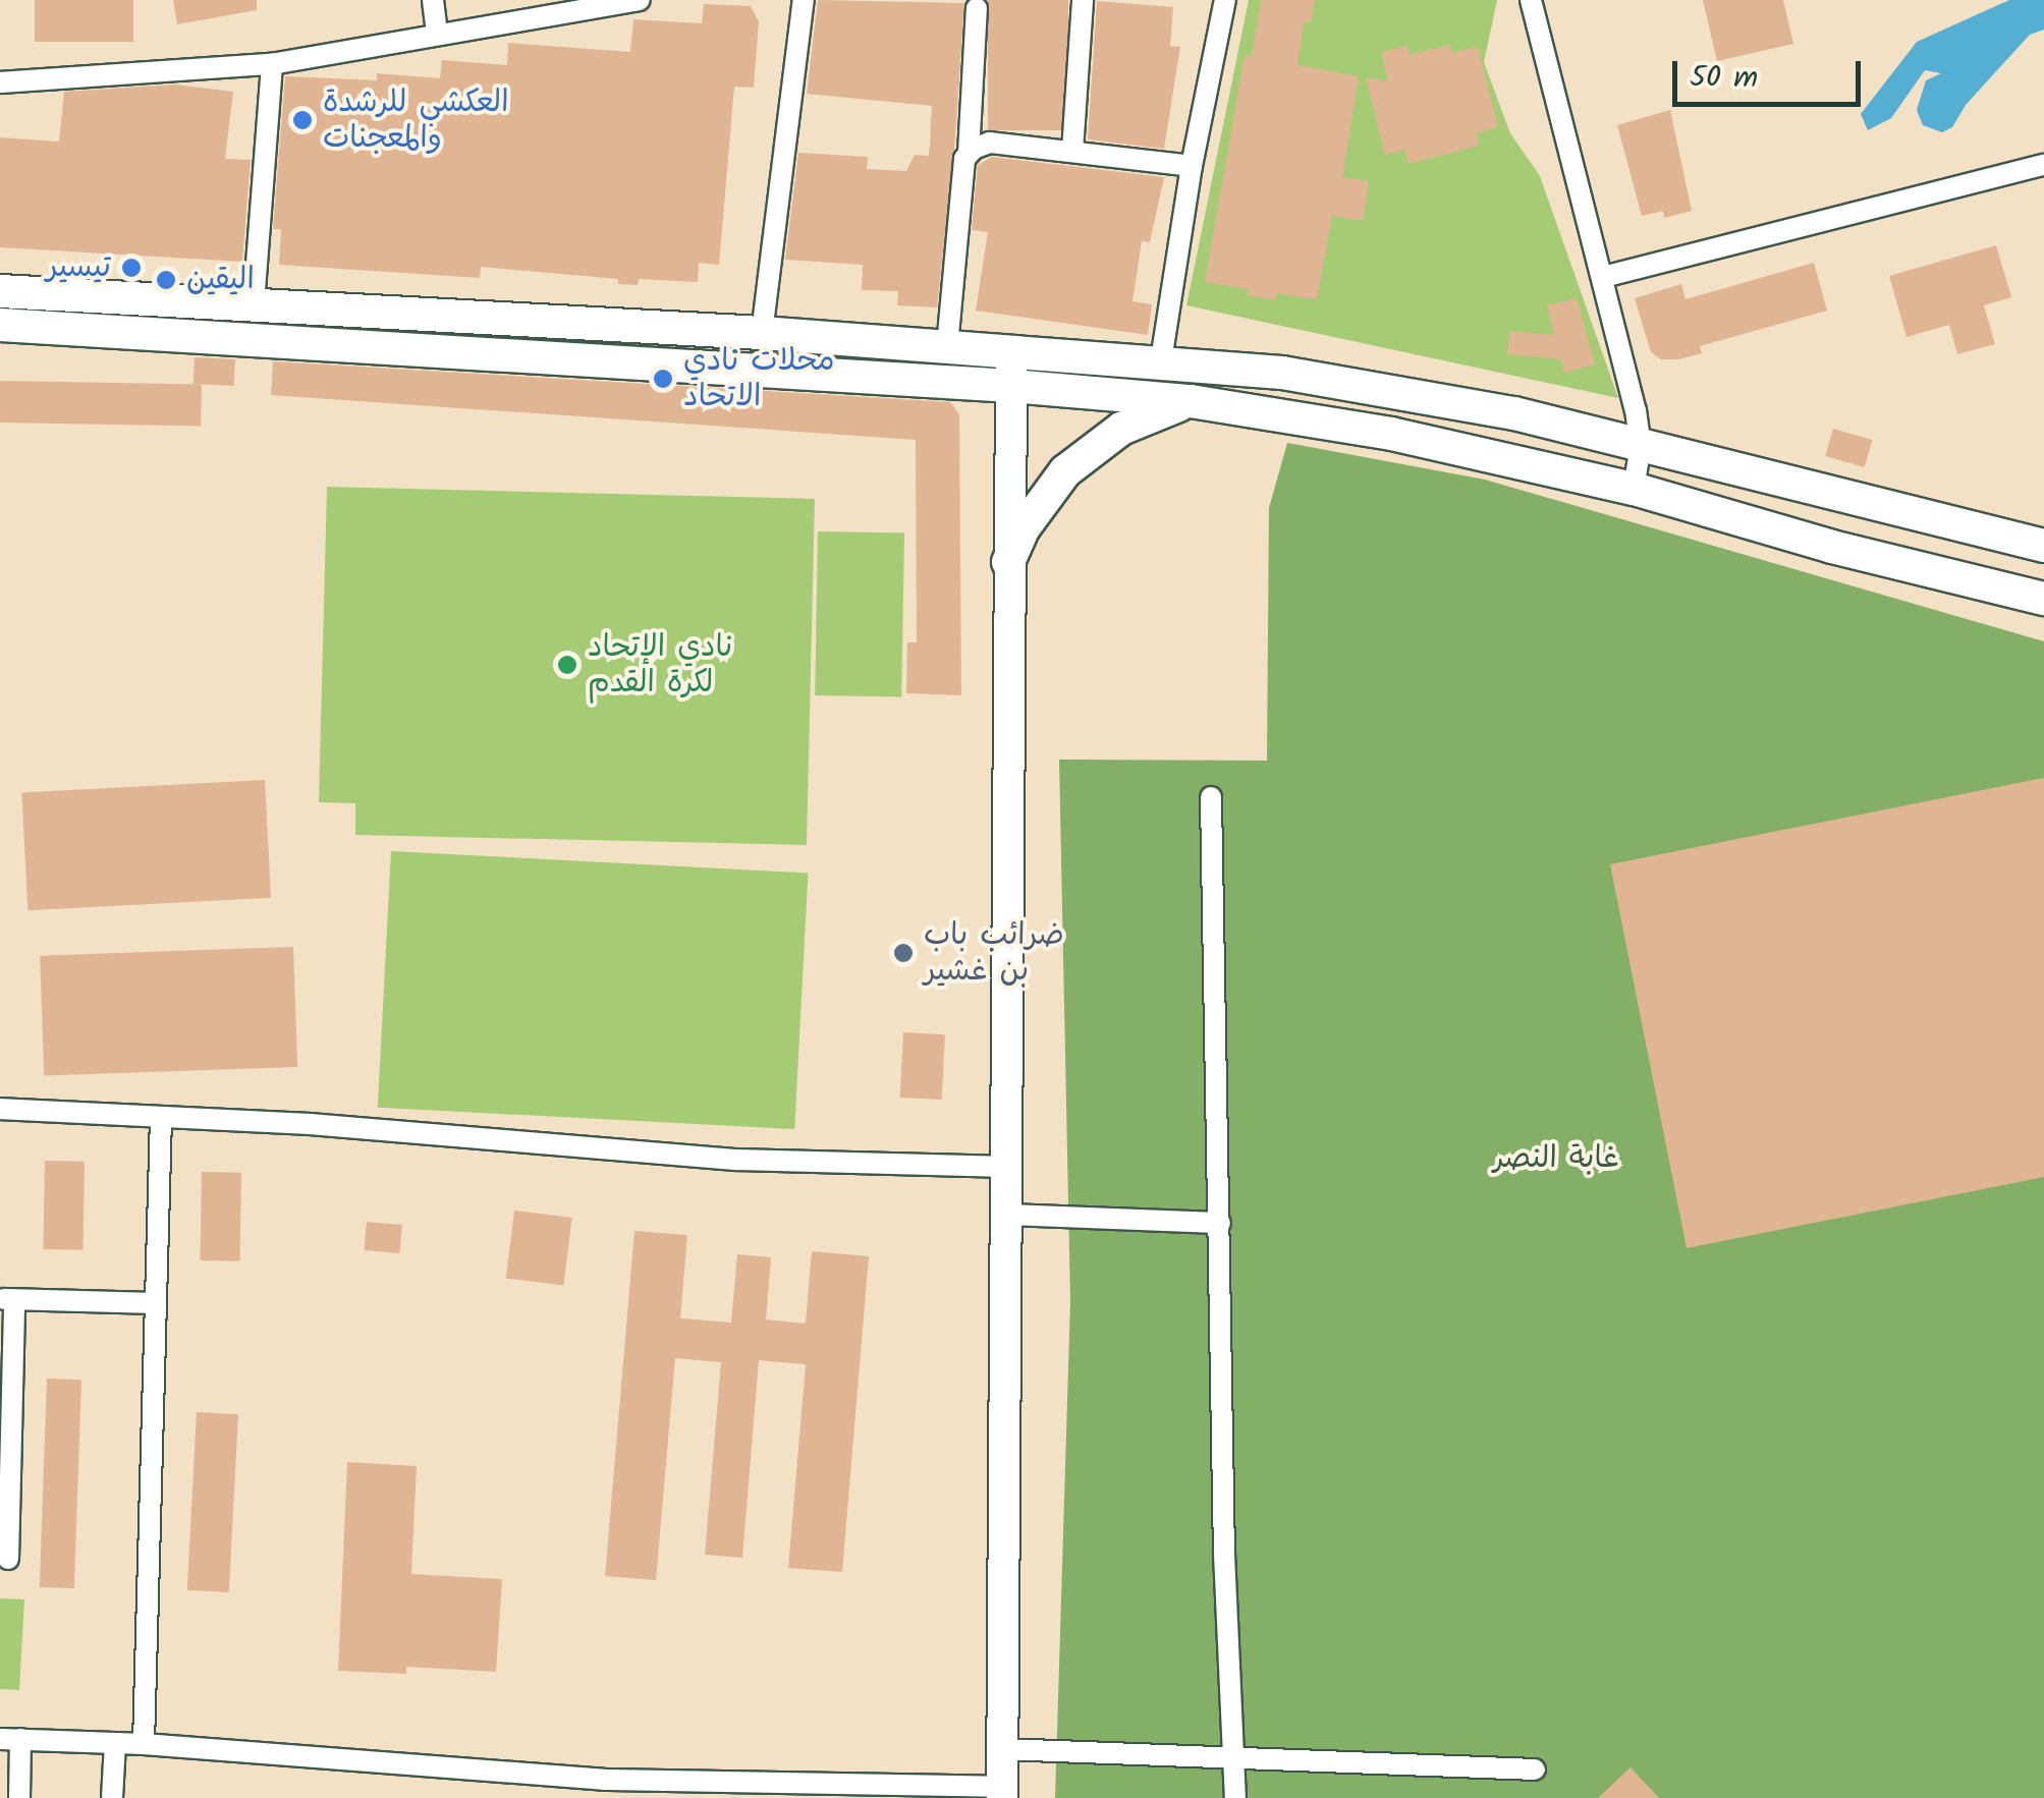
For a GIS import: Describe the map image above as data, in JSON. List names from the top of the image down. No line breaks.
{"parks":["غابة النصر"],"places":["العكشي للرشدة والمعجنات","تيسير","اليقين","محلات نادي الاتحاد","نادي الإتحاد لكرة القدم","ضرائب باب بن غشير"],"scale_bar":"50 m"}
